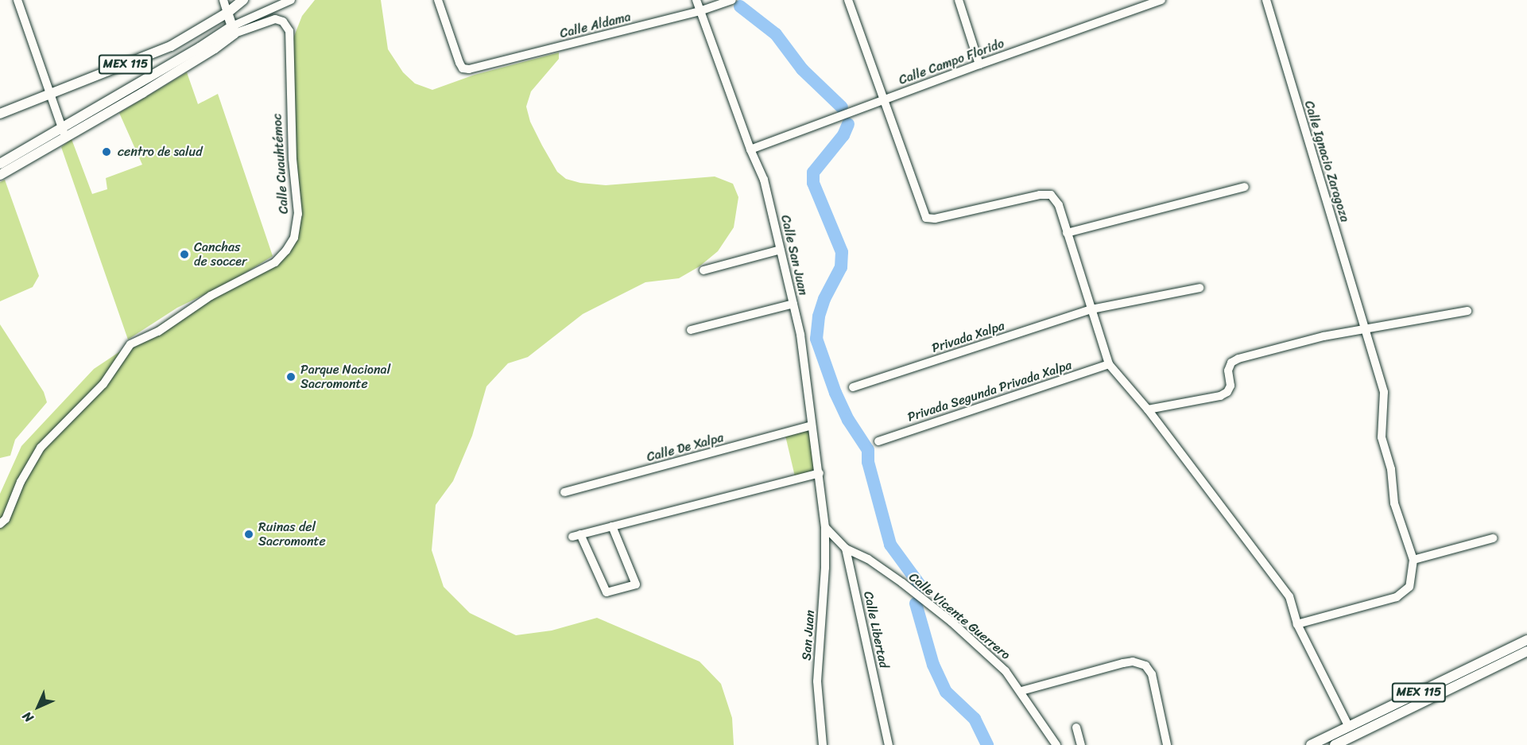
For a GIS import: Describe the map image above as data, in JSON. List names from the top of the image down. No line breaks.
{"streets":{"main road":["MEX 115","Calle Cuauhtémoc"],"street":["Calle Aldama","Calle Campo Florido","Calle Ignacio Zaragoza","Calle San Juan","Privada Xalpa","Privada Segunda Privada Xalpa","Calle De Xalpa","Calle Vicente Guerrero","Calle Libertad","San Juan"]},"crossings":[["Calle Aldama","Calle San Juan"],["Calle Campo Florido","Calle San Juan"],["Calle San Juan","Calle De Xalpa"],["Calle San Juan","San Juan"],["Calle Vicente Guerrero","Calle Libertad"]],"places":["centro de salud","Canchas de soccer","Parque Nacional Sacromonte","Ruinas del Sacromonte"],"north":"bottom left"}
